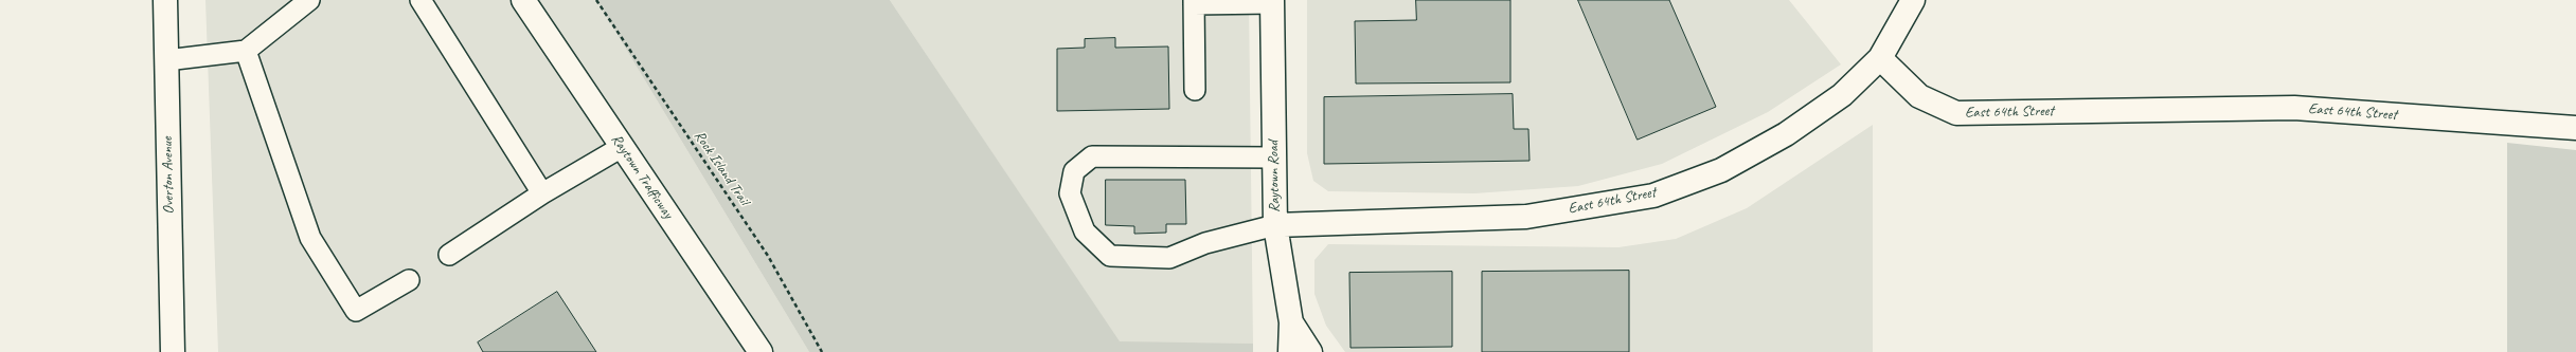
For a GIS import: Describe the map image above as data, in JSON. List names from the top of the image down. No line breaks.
{"streets":{"street":["East 64th Street","Overton Avenue","Raytown Trafficway","Raytown Road"],"path":["Rock Island Trail"]},"crossings":[["East 64th Street","Raytown Road"]]}
